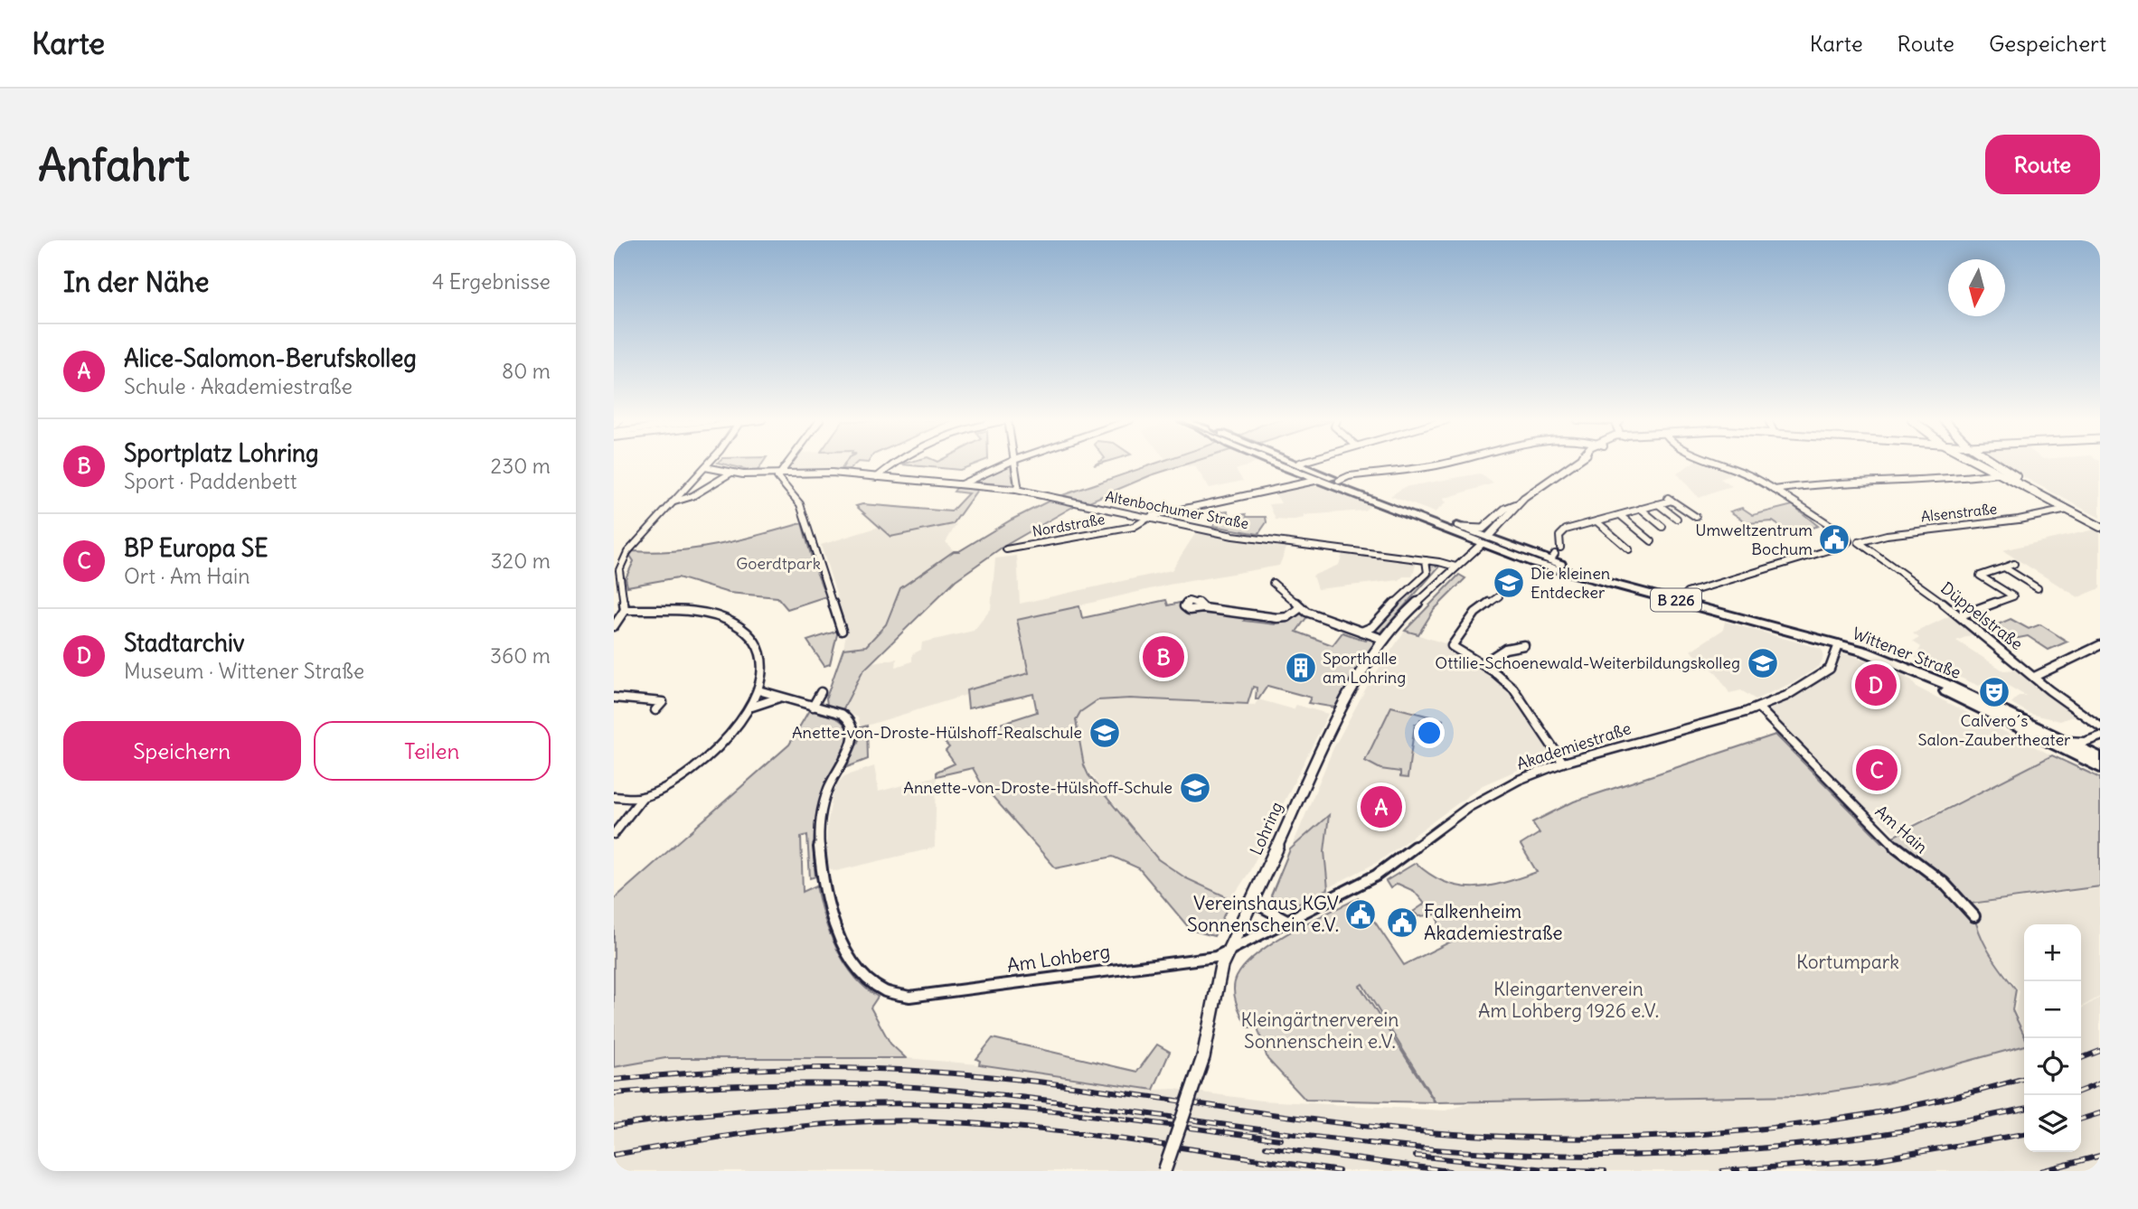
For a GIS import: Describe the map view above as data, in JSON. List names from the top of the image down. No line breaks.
{"streets":{"main road":["B 226","Wittener Straße"],"street":["Altenbochumer Straße","Alsenstraße","Nordstraße","Düppelstraße","Akademiestraße","Lohring","Am Hain","Am Lohberg"]},"crossings":[["Altenbochumer Straße","Nordstraße"],["Altenbochumer Straße","Lohring"],["Alsenstraße","Düppelstraße"],["Nordstraße","Wittener Straße"],["Wittener Straße","Akademiestraße"],["Wittener Straße","Lohring"],["Akademiestraße","Lohring"],["Akademiestraße","Am Hain"],["Akademiestraße","Am Lohberg"],["Lohring","Am Lohberg"]],"parks":["Goerdtpark","Kortumpark","Kleingartenverein Am Lohberg 1926 e.V.","Kleingärtnerverein Sonnenschein e.V."],"places":{"public building":["Umweltzentrum Bochum","Vereinshaus KGV Sonnenschein e.V.","Falkenheim Akademiestraße"],"school or university":["Die kleinen Entdecker","Ottilie-Schoenewald-Weiterbildungskolleg","Anette-von-Droste-Hülshoff-Realschule","Annette-von-Droste-Hülshoff-Schule"],"building":["Sporthalle am Lohring"],"theatre":["Calvero´s Salon-Zaubertheater"]},"north":"bottom","page":{"header":"Karte","nav":["Karte","Route","Gespeichert"],"buttons":["Route",["Speichern","Teilen"]],"title":"Anfahrt","heading":["In der Nähe","4 Ergebnisse"],"list":[{"mark":"A","name":"Alice-Salomon-Berufskolleg","note":"Schule · Akademiestraße","value":"80 m"},{"mark":"B","name":"Sportplatz Lohring","note":"Sport · Paddenbett","value":"230 m"},{"mark":"C","name":"BP Europa SE","note":"Ort · Am Hain","value":"320 m"},{"mark":"D","name":"Stadtarchiv","note":"Museum · Wittener Straße","value":"360 m"}],"pins":["B","D","C","A"],"map_buttons":["+","−"]}}
